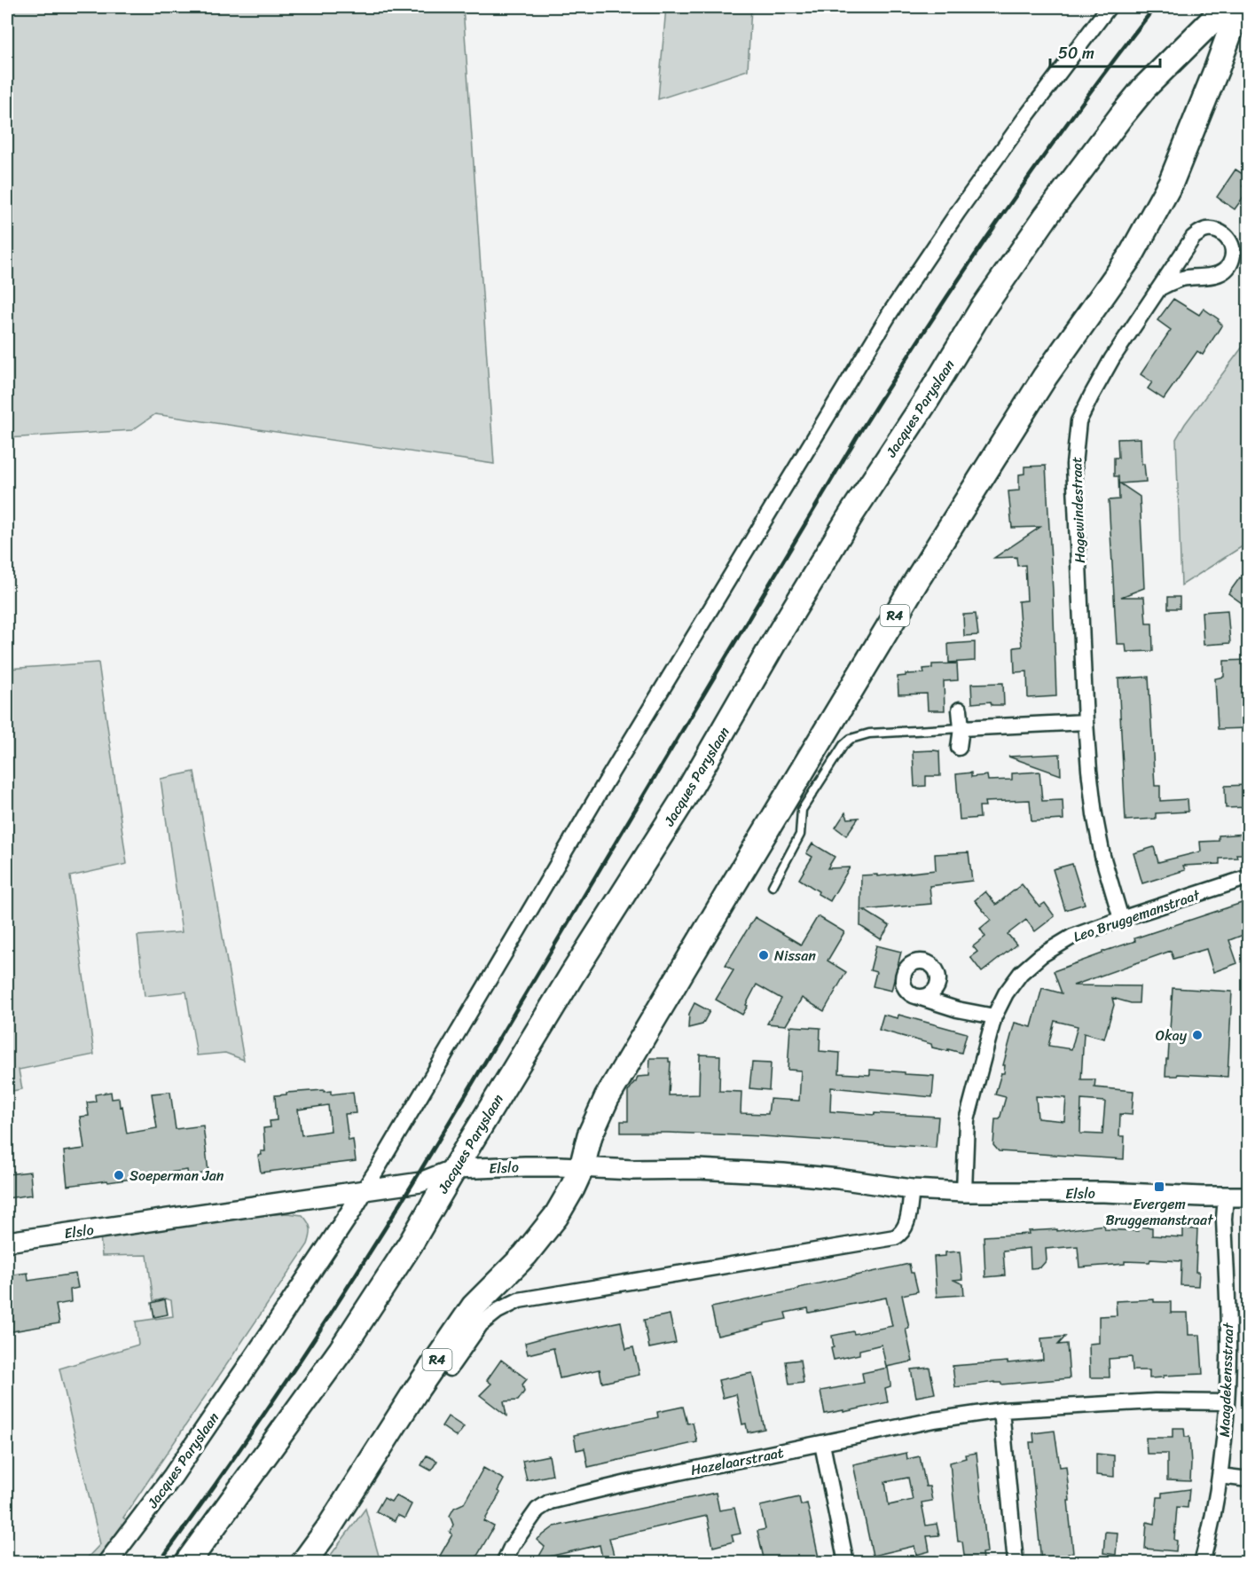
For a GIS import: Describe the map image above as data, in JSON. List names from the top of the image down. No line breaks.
{"streets":{"highway":["Jacques Paryslaan","R4"],"street":["Hagewindestraat","Leo Bruggemanstraat","Elslo","Maagdekensstraat","Hazelaarstraat"]},"crossings":[["Jacques Paryslaan","Elslo"],["Hagewindestraat","Leo Bruggemanstraat"],["R4","Elslo"],["Leo Bruggemanstraat","Elslo"],["Elslo","Maagdekensstraat"],["Maagdekensstraat","Hazelaarstraat"]],"places":{"other":["Nissan","Okay","Soeperman Jan"],"transit":["Evergem Bruggemanstraat"]},"scale_bar":"50 m"}
